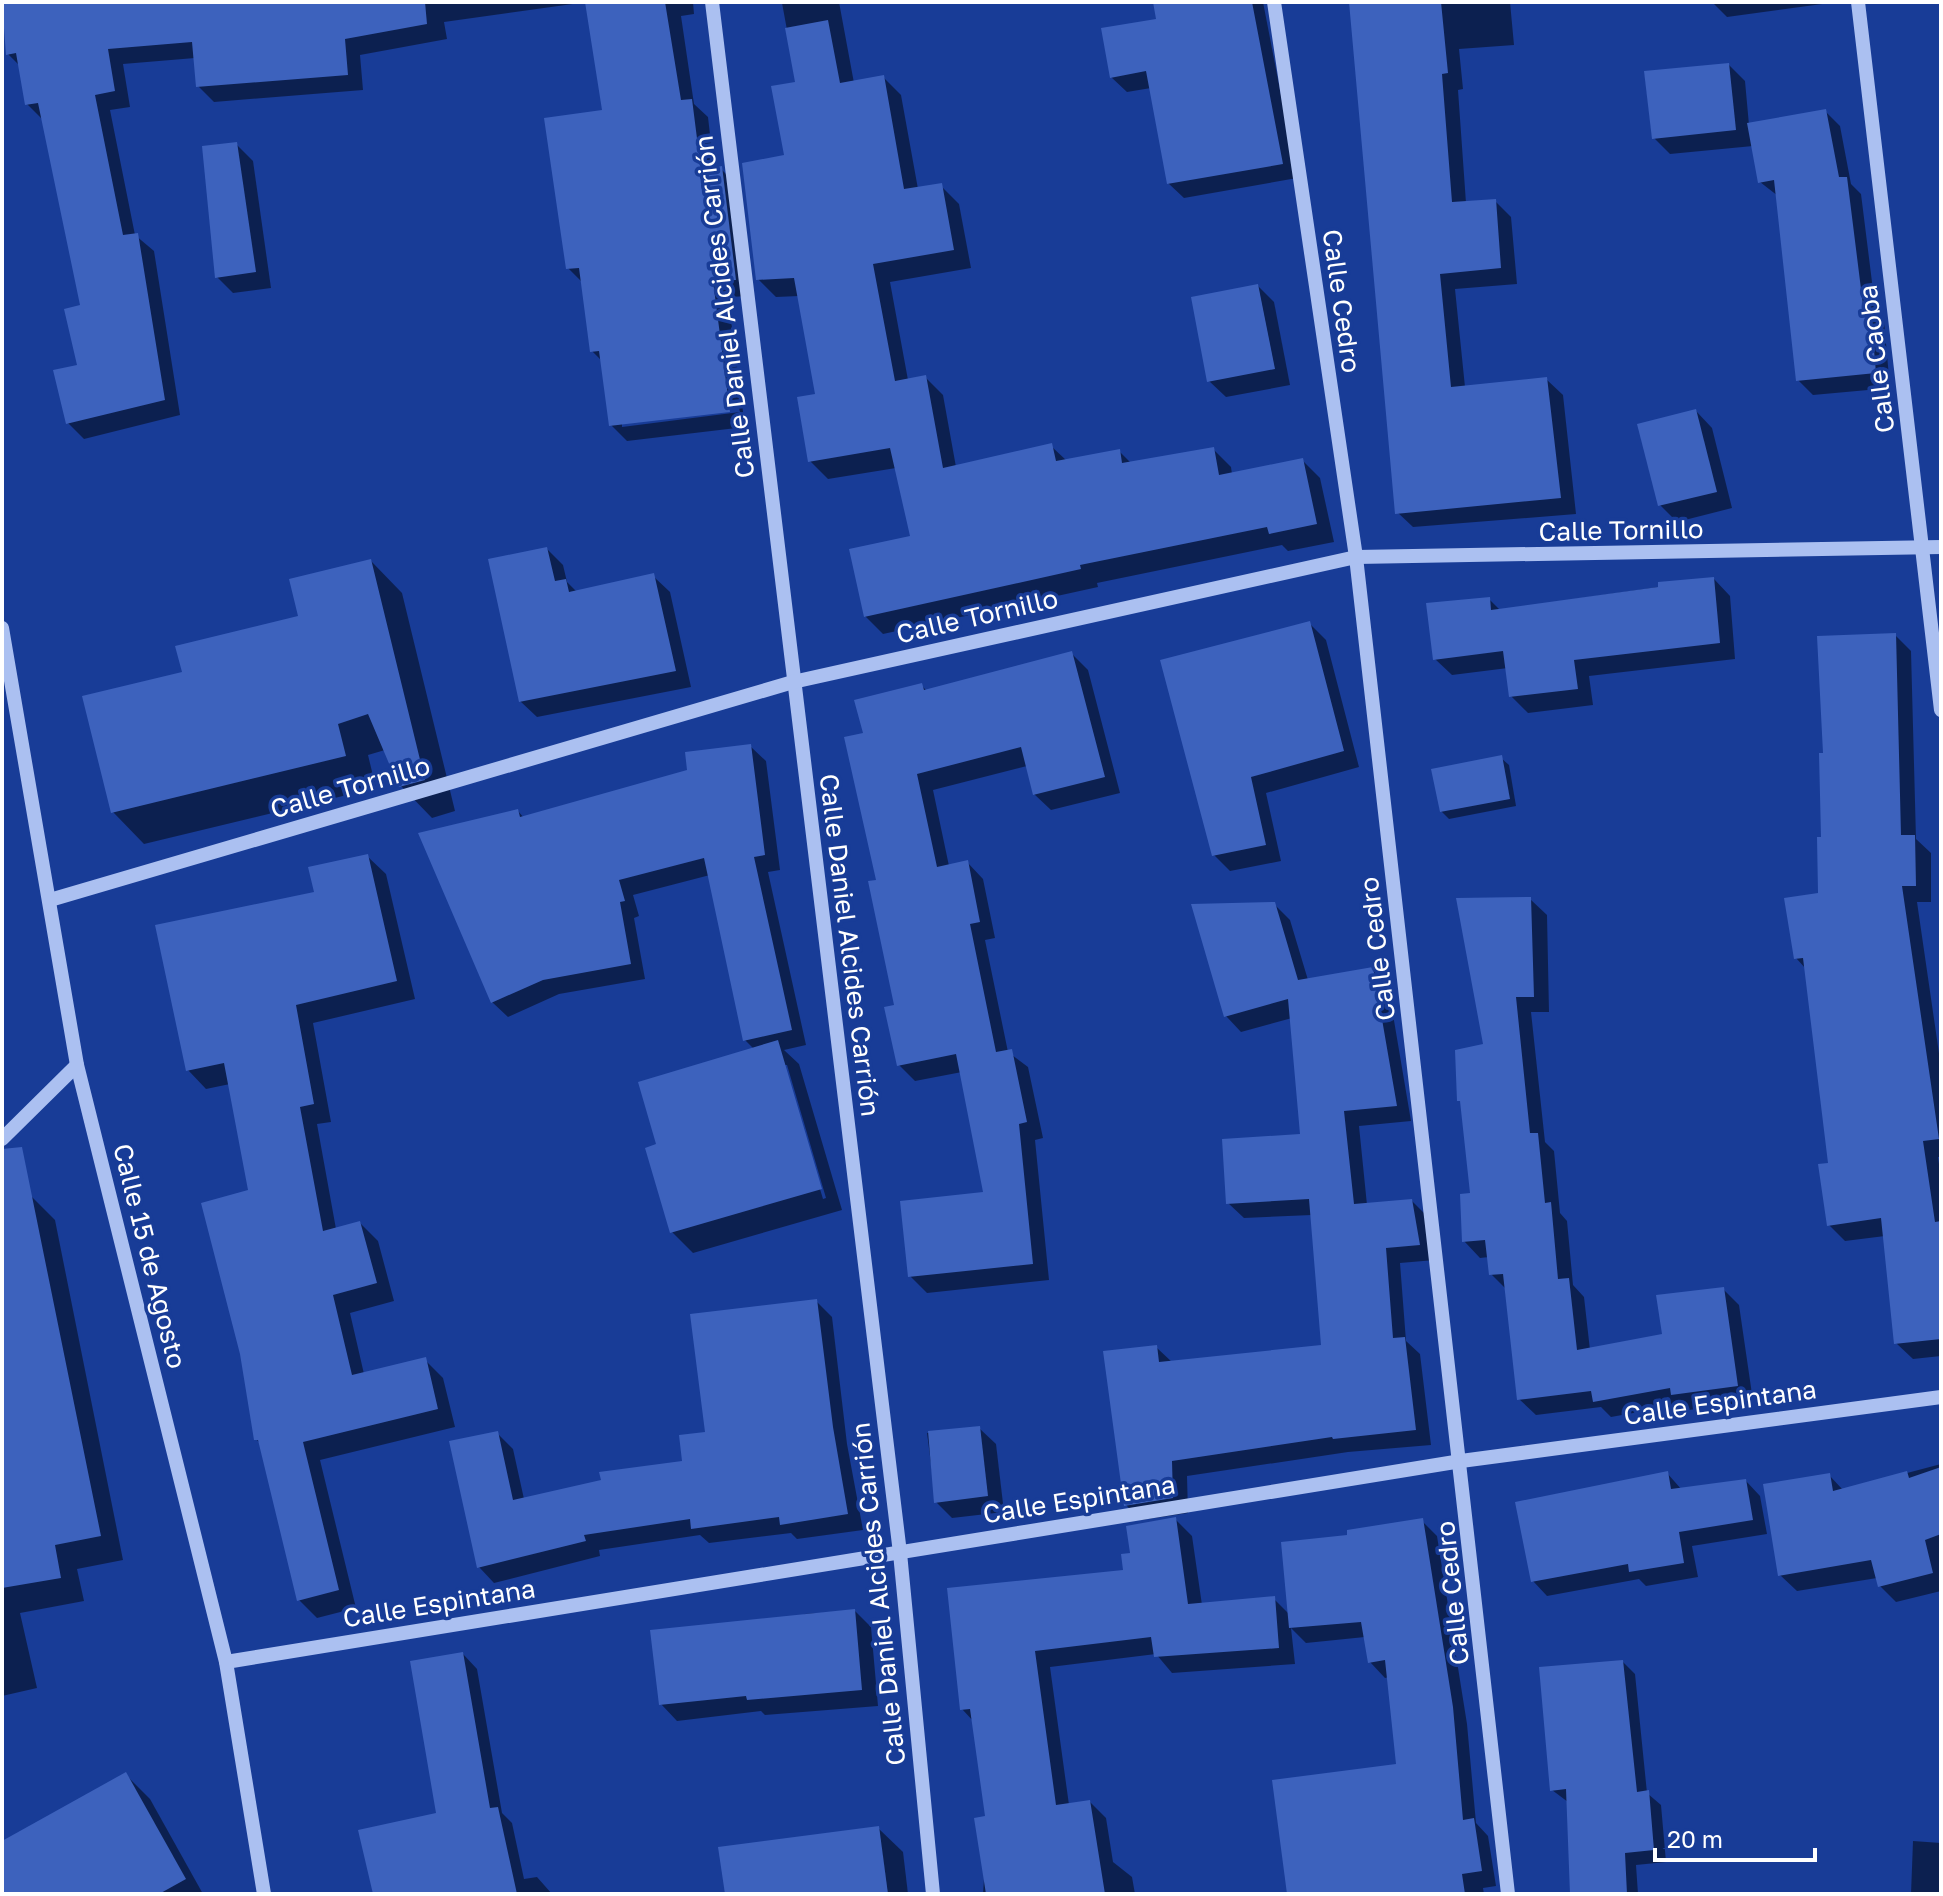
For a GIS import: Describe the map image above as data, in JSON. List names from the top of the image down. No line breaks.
{"streets":{"street":["Calle Cedro","Calle Daniel Alcides Carrión","Calle Caoba","Calle Tornillo","Calle 15 de Agosto","Calle Espintana"]},"crossings":[["Calle Cedro","Calle Tornillo"],["Calle Cedro","Calle Espintana"],["Calle Daniel Alcides Carrión","Calle Tornillo"],["Calle Daniel Alcides Carrión","Calle Espintana"],["Calle Caoba","Calle Tornillo"],["Calle Tornillo","Calle 15 de Agosto"],["Calle 15 de Agosto","Calle Espintana"]],"scale_bar":"20 m"}
